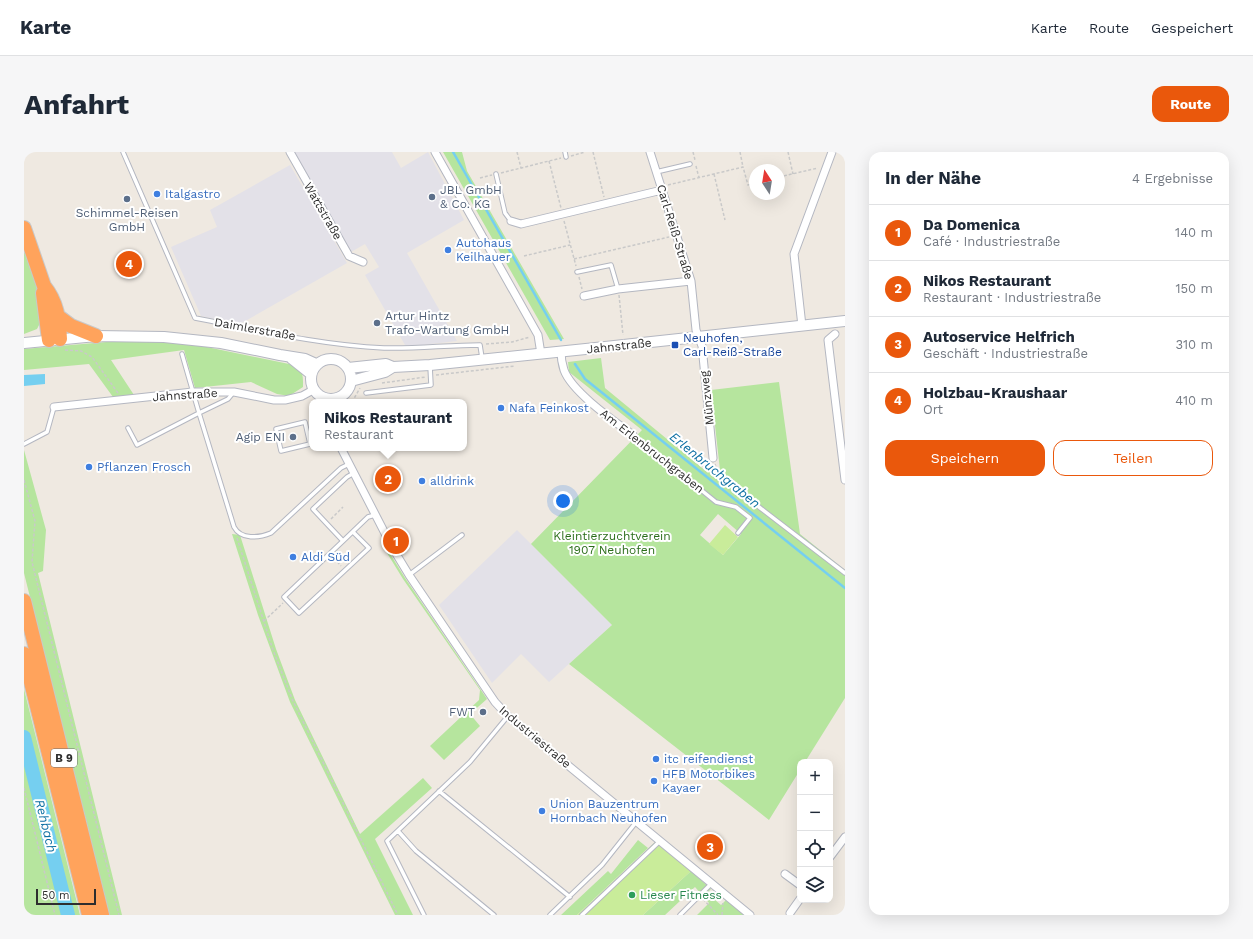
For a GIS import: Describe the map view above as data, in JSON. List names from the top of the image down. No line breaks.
{"streets":{"highway":["B 9"],"street":["Wattstraße","Carl-Reiß-Straße","Jahnstraße","Münzweg","Am Erlenbruchgraben","Industriestraße"],"lane":["Daimlerstraße"]},"crossings":[["Carl-Reiß-Straße","Jahnstraße"],["Carl-Reiß-Straße","Münzweg"],["Jahnstraße","Münzweg"],["Jahnstraße","Am Erlenbruchgraben"]],"water":["Erlenbruchgraben","Rehbach"],"parks":["Kleintierzuchtverein 1907 Neuhofen"],"places":{"other":["Italgastro","JBL GmbH & Co. KG","Schimmel-Reisen GmbH","Autohaus Keilhauer","Artur Hintz Trafo-Wartung GmbH","Nafa Feinkost","Agip ENI","Pflanzen Frosch","alldrink","Aldi Süd","FWT","itc reifendienst","HFB Motorbikes Kayaer","Union Bauzentrum Hornbach Neuhofen","Lieser Fitness"],"transit":["Neuhofen, Carl-Reiß-Straße"]},"scale_bar":"50 m","north":"top","page":{"header":"Karte","nav":["Karte","Route","Gespeichert"],"buttons":["Route",["Speichern","Teilen"]],"title":"Anfahrt","heading":["In der Nähe","4 Ergebnisse"],"list":[{"mark":"1","name":"Da Domenica","note":"Café · Industriestraße","value":"140 m"},{"mark":"2","name":"Nikos Restaurant","note":"Restaurant · Industriestraße","value":"150 m"},{"mark":"3","name":"Autoservice Helfrich","note":"Geschäft · Industriestraße","value":"310 m"},{"mark":"4","name":"Holzbau-Kraushaar","note":"Ort","value":"410 m"}],"pins":["4","2","1","3"],"popup":["Nikos Restaurant","Restaurant"],"map_buttons":["+","−"],"scale":"50 m"}}
